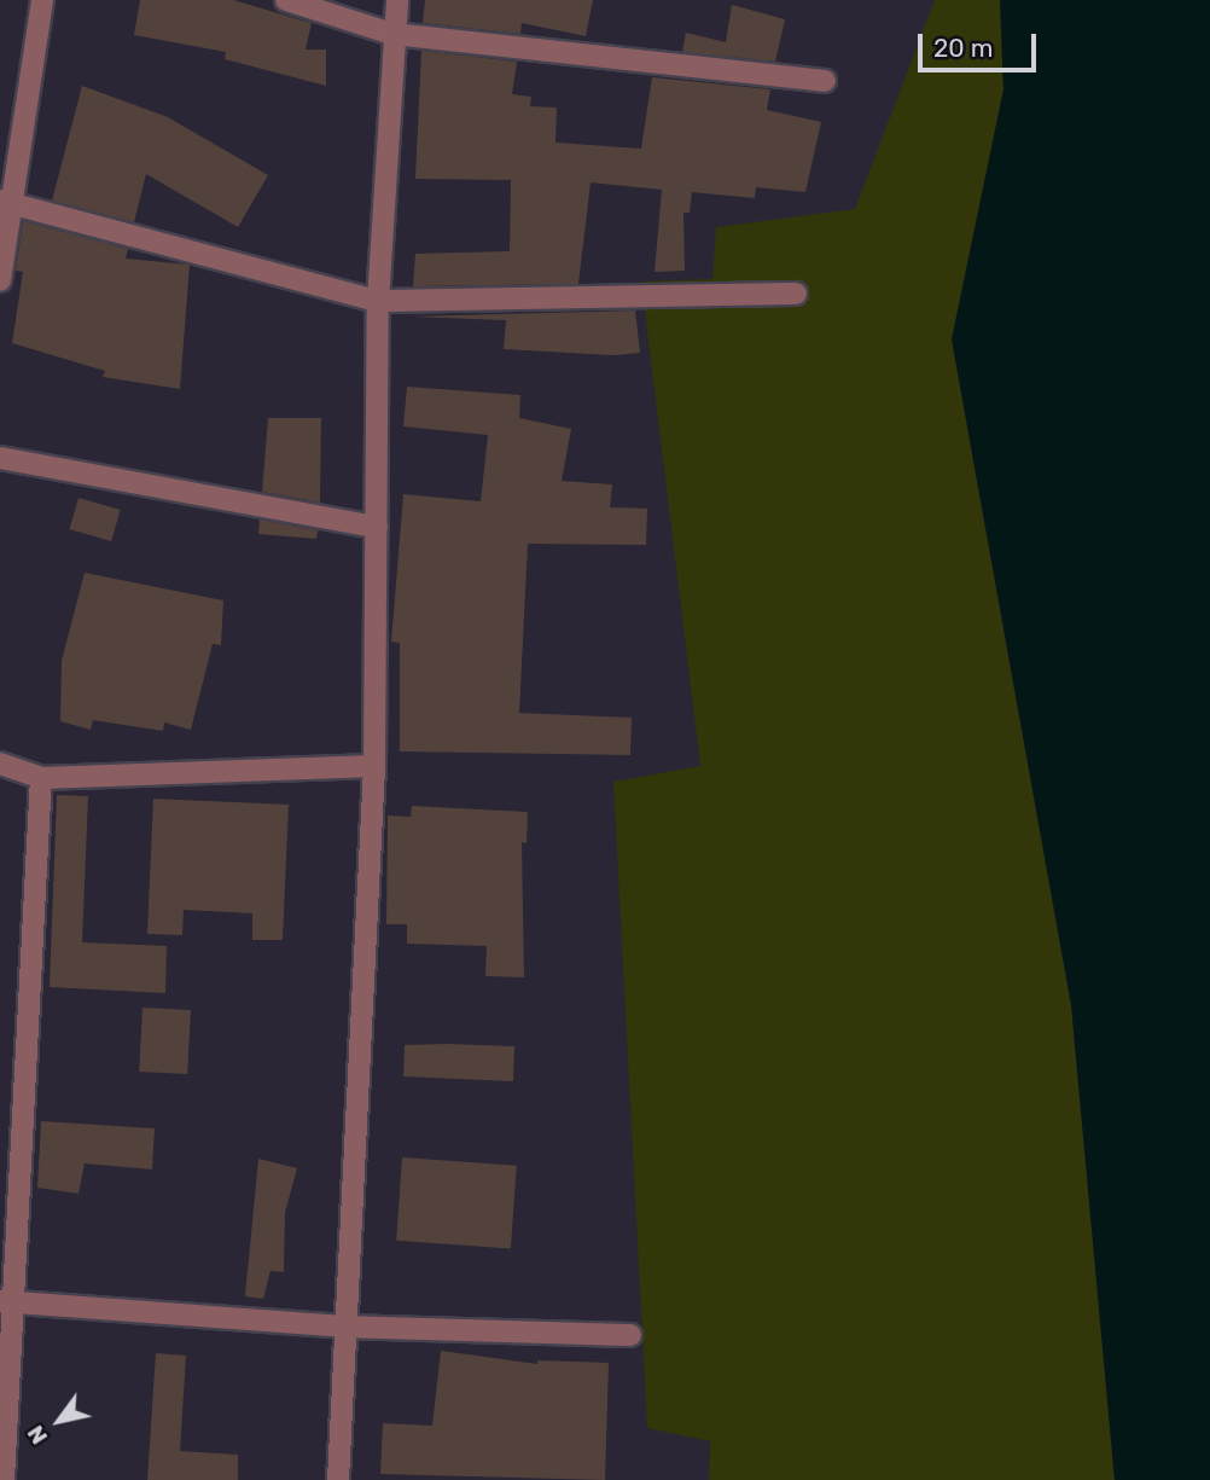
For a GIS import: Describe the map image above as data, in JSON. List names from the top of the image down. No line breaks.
{"scale_bar":"20 m","north":"bottom left"}
